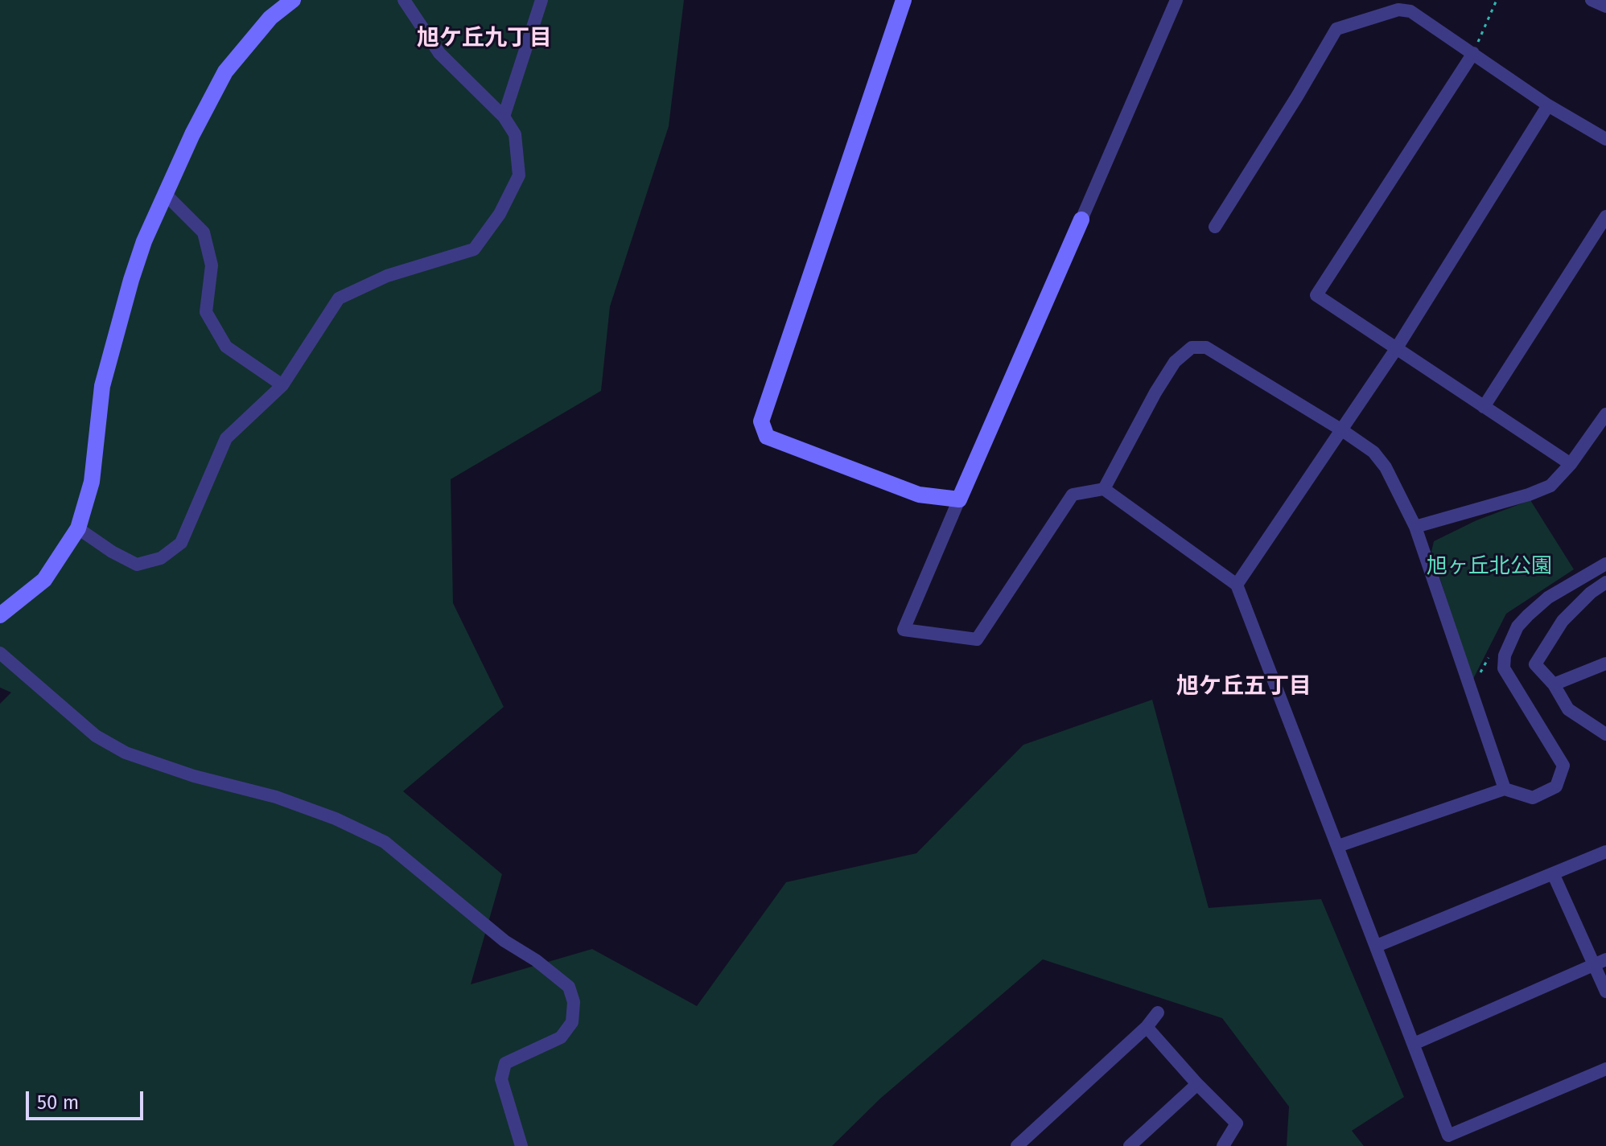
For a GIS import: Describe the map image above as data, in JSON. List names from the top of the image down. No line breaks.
{"districts":["旭ケ丘九丁目","旭ケ丘五丁目"],"parks":["旭ヶ丘北公園"],"scale_bar":"50 m"}
